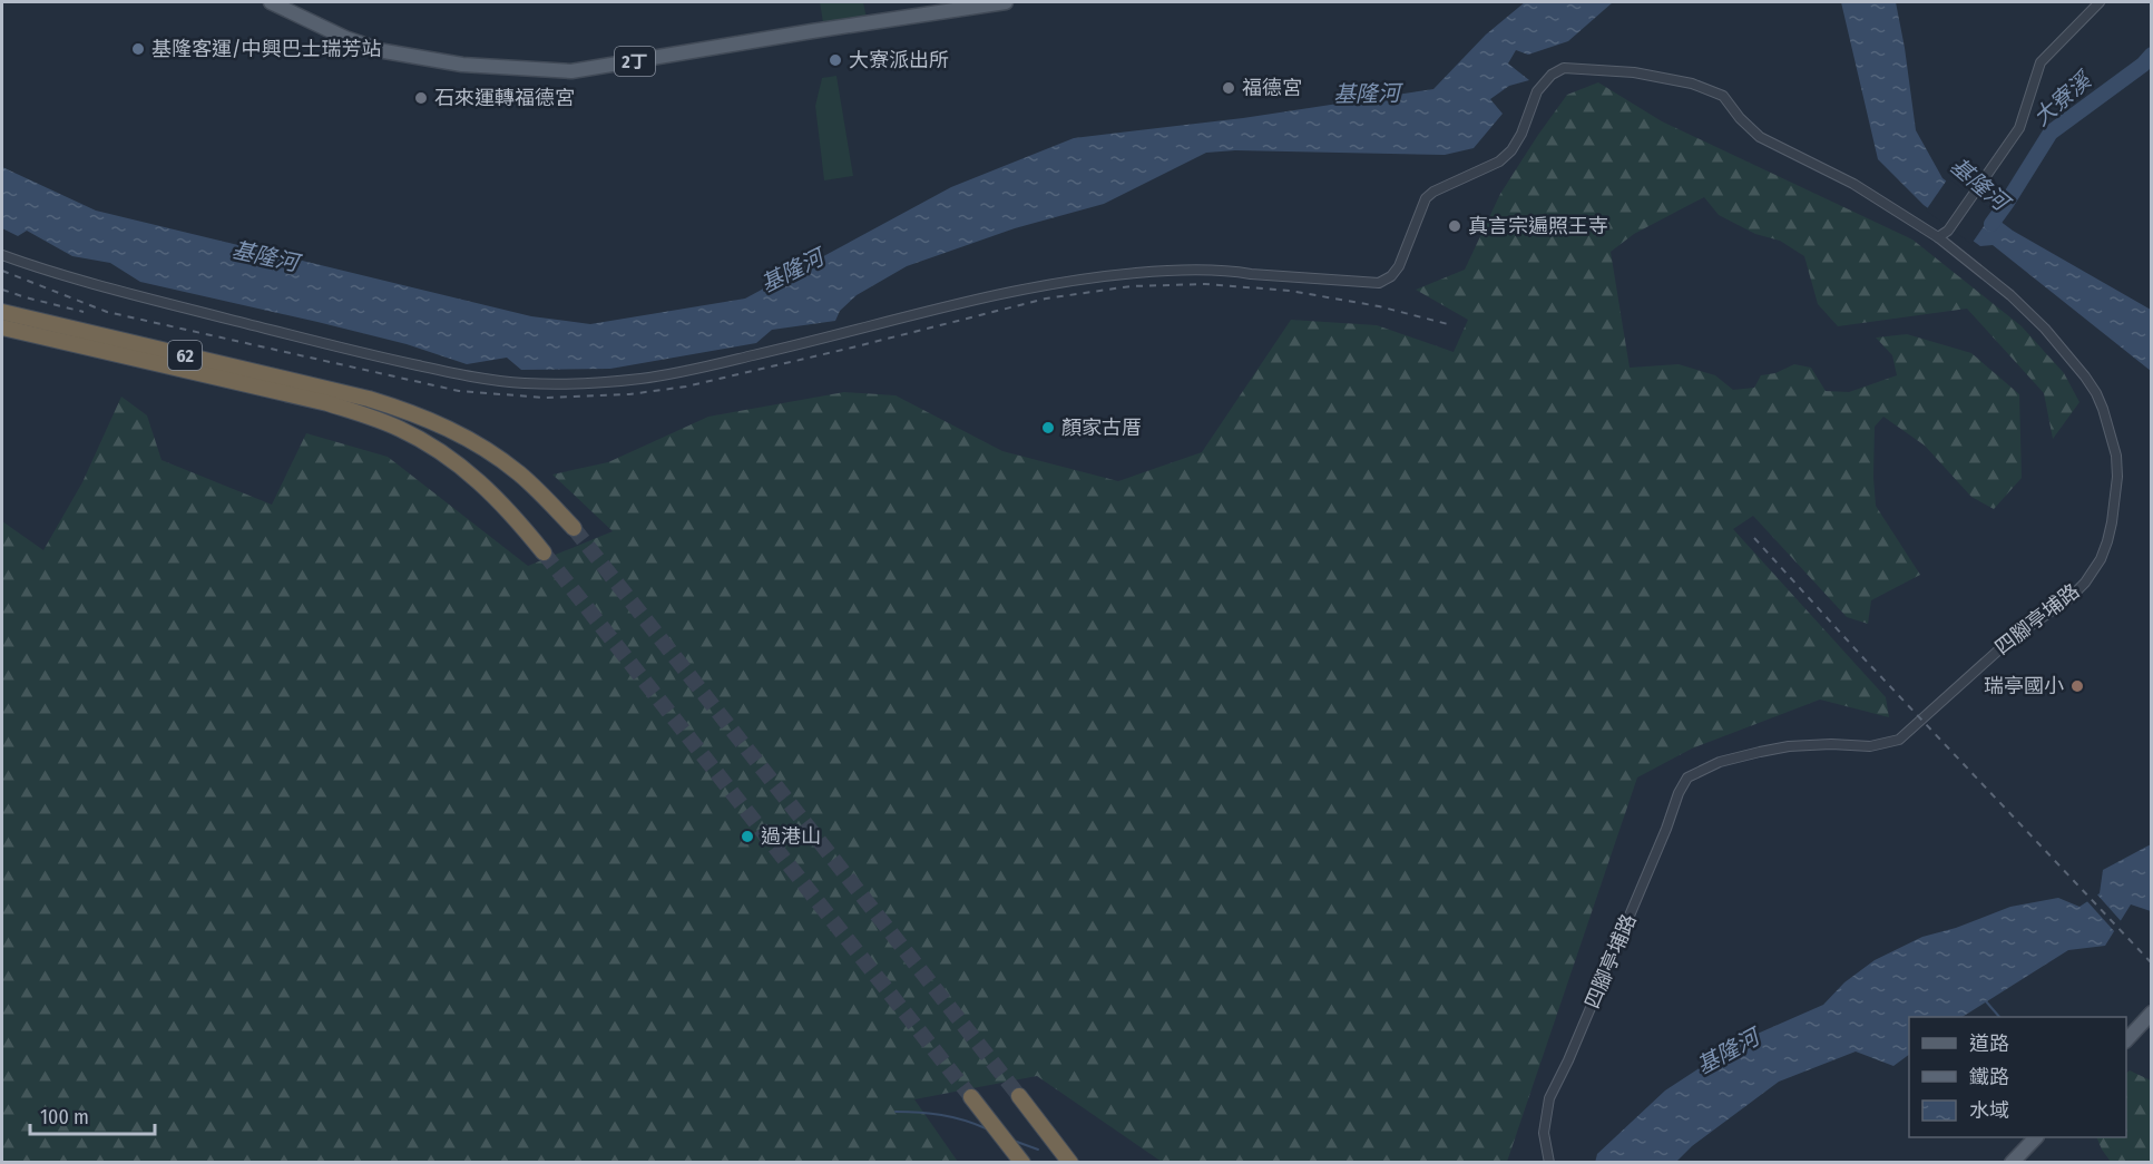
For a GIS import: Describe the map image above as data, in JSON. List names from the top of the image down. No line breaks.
{"streets":{"highway":["62"],"main road":["2丁"],"street":["四腳亭埔路"]},"water":["基隆河","大寮溪"],"places":["基隆客運/中興巴士瑞芳站","大寮派出所","福德宮","石來運轉福德宮","真言宗遍照王寺","顏家古厝","瑞亭國小","過港山"],"legend":["道路","鐵路","水域"],"scale_bar":"100 m"}
